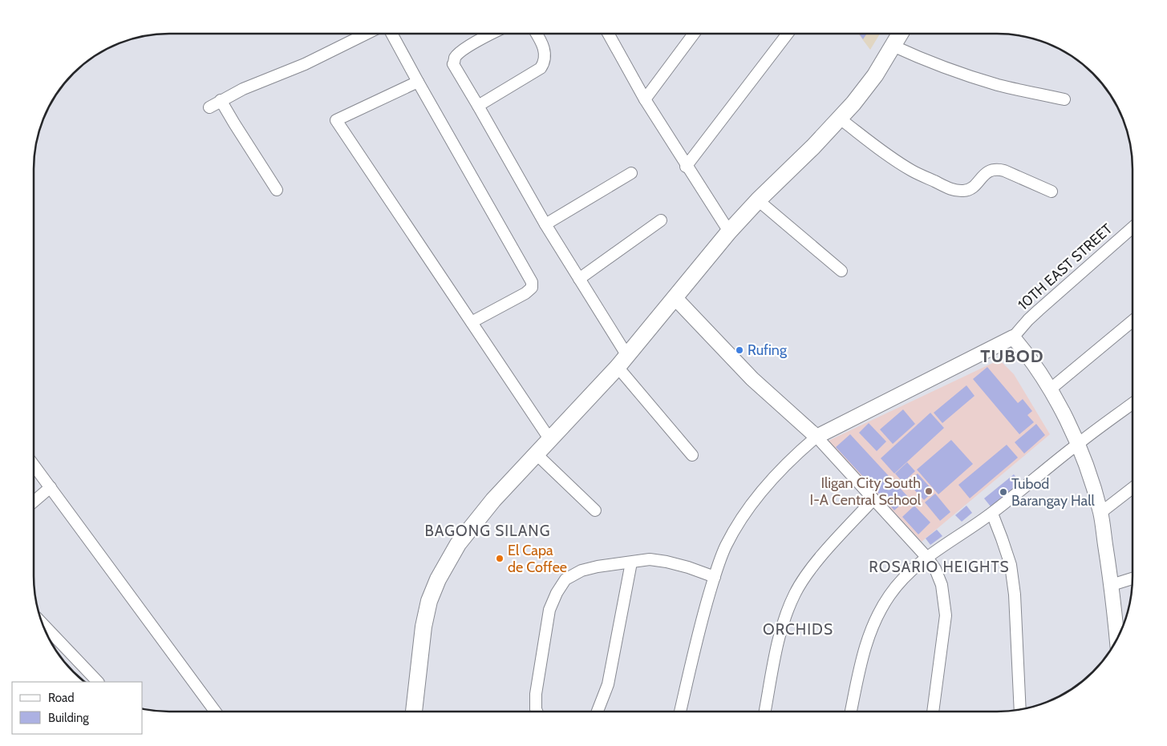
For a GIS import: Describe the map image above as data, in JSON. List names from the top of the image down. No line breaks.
{"streets":{"street":["10TH EAST STREET"]},"districts":["TUBOD","BAGONG SILANG","ROSARIO HEIGHTS","ORCHIDS"],"places":["Rufing","Iligan City South I-A Central School","Tubod Barangay Hall","El Capa de Coffee"],"legend":["Road","Building"]}
